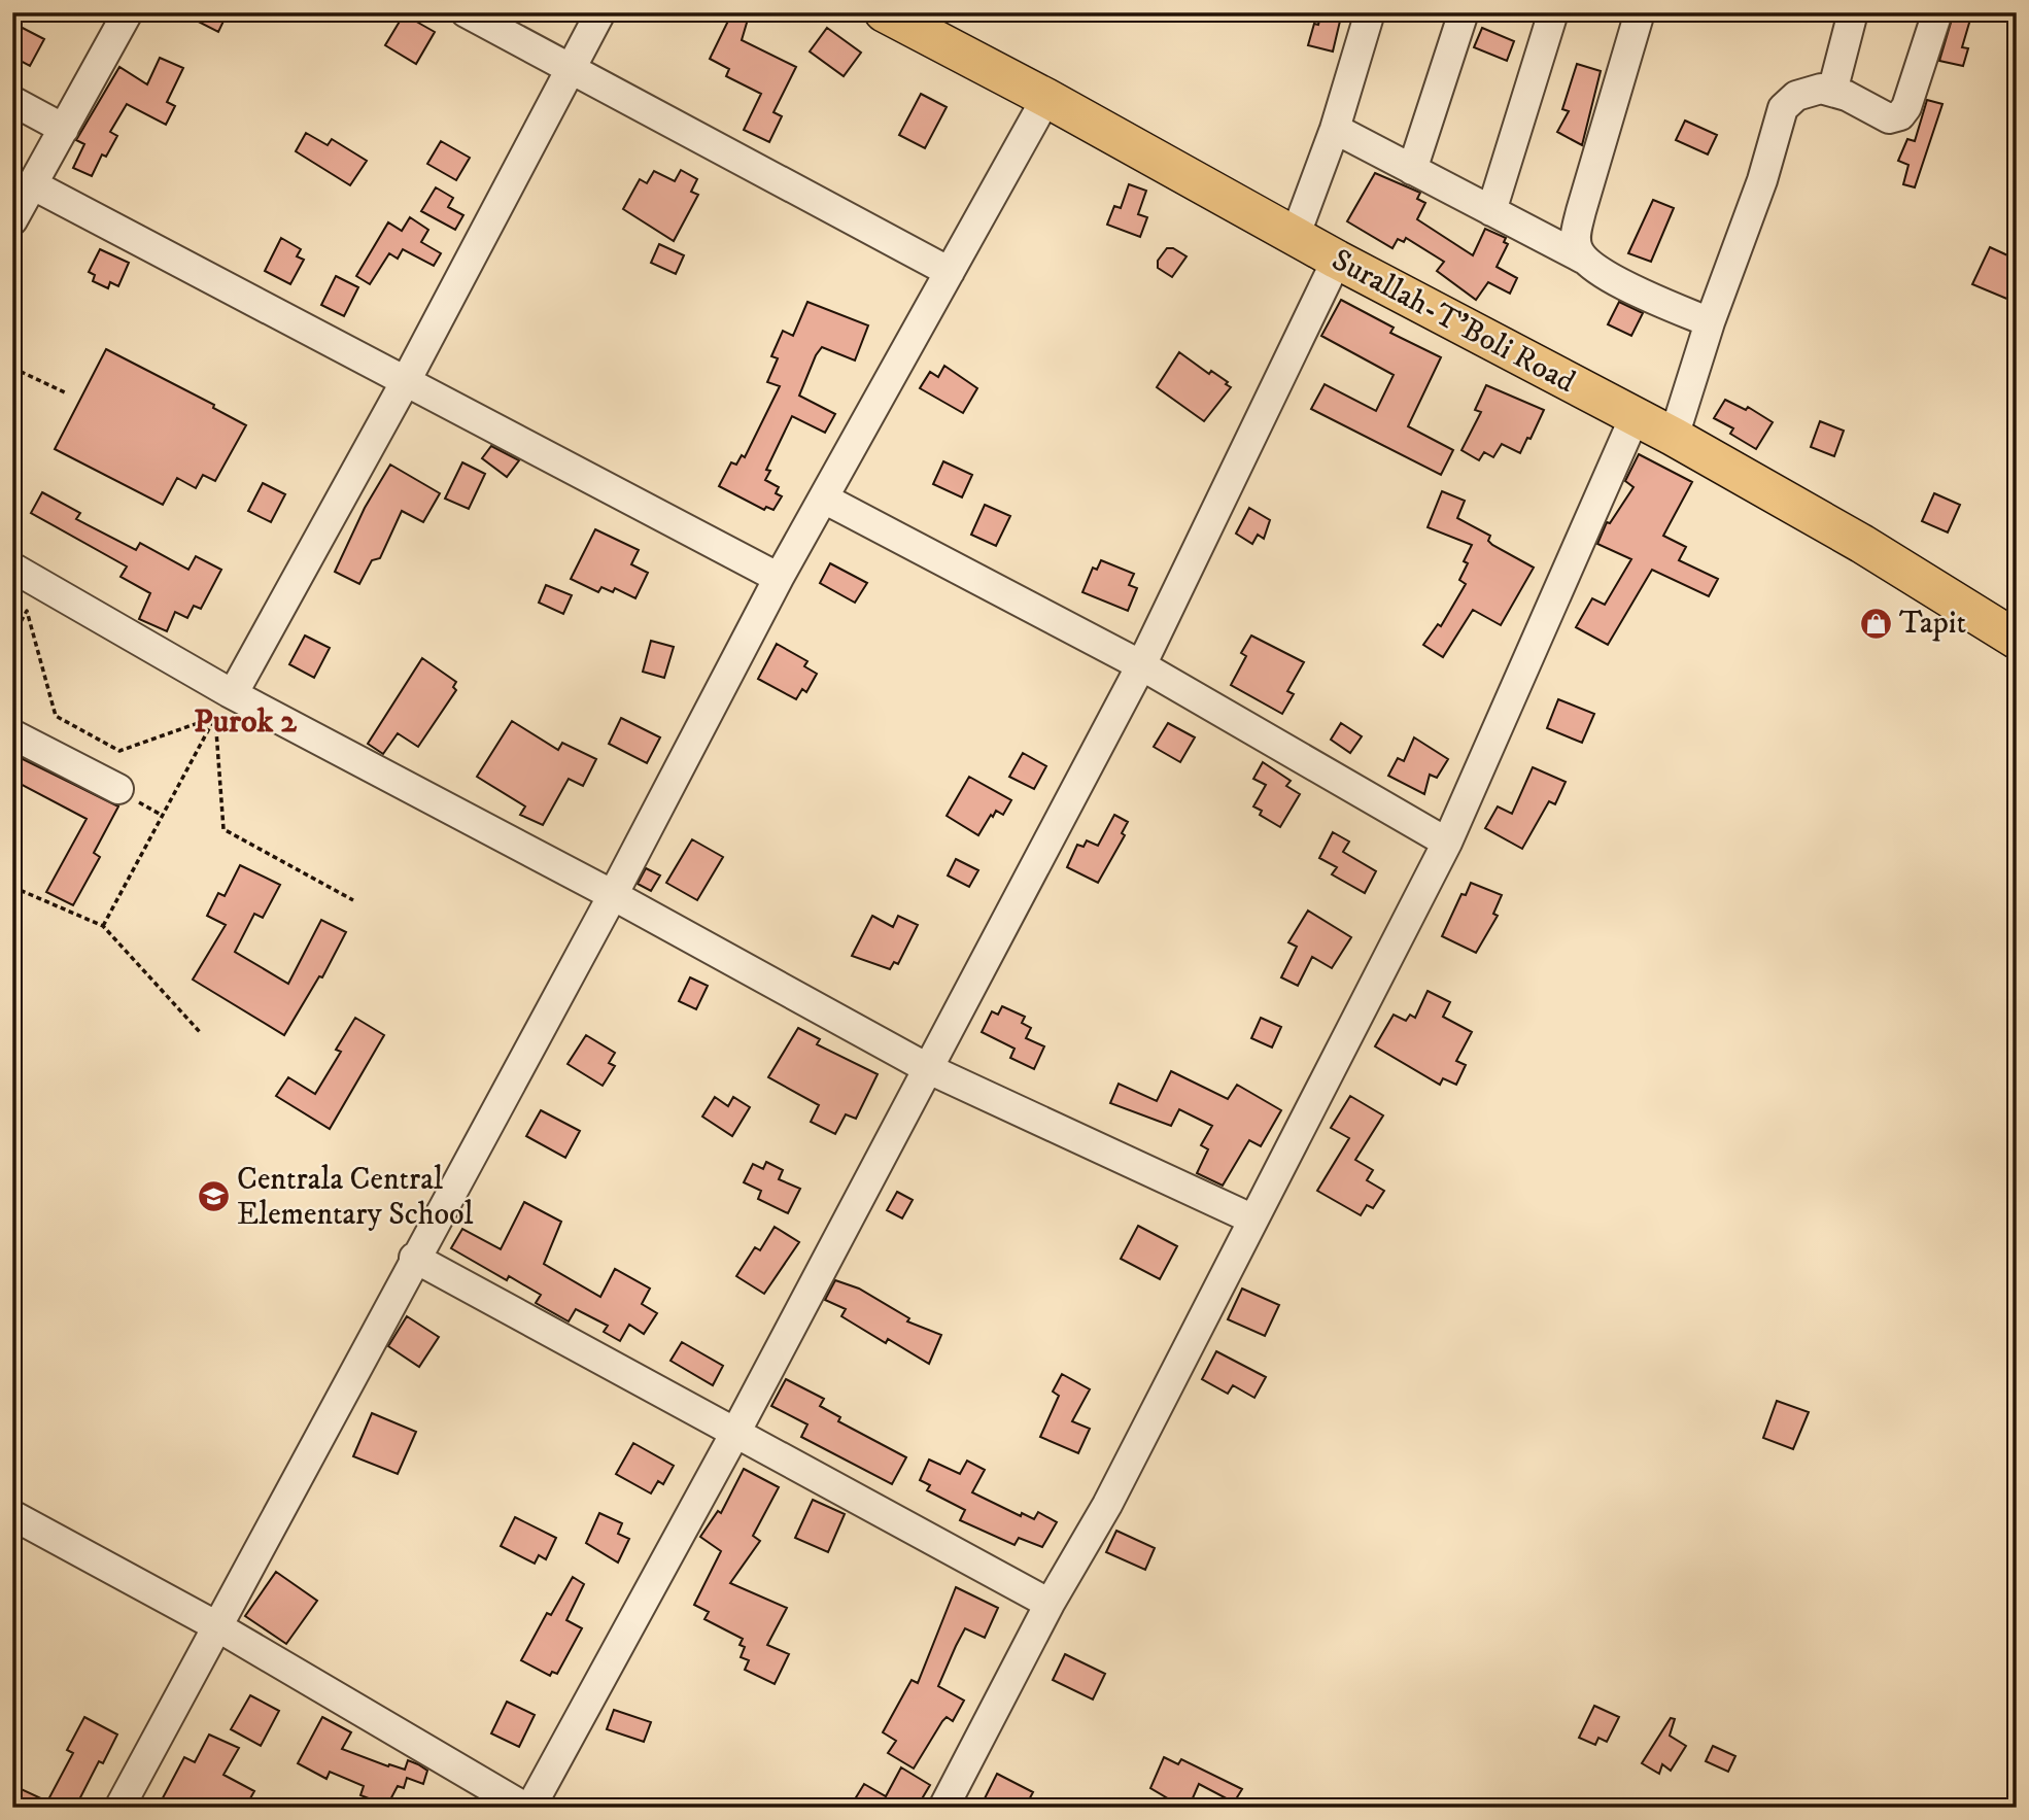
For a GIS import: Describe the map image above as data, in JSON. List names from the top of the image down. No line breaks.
{"streets":{"main road":["Surallah-T'Boli Road"]},"districts":["Purok 2"],"places":{"shop":["Tapit"],"school or university":["Centrala Central Elementary School"]}}
